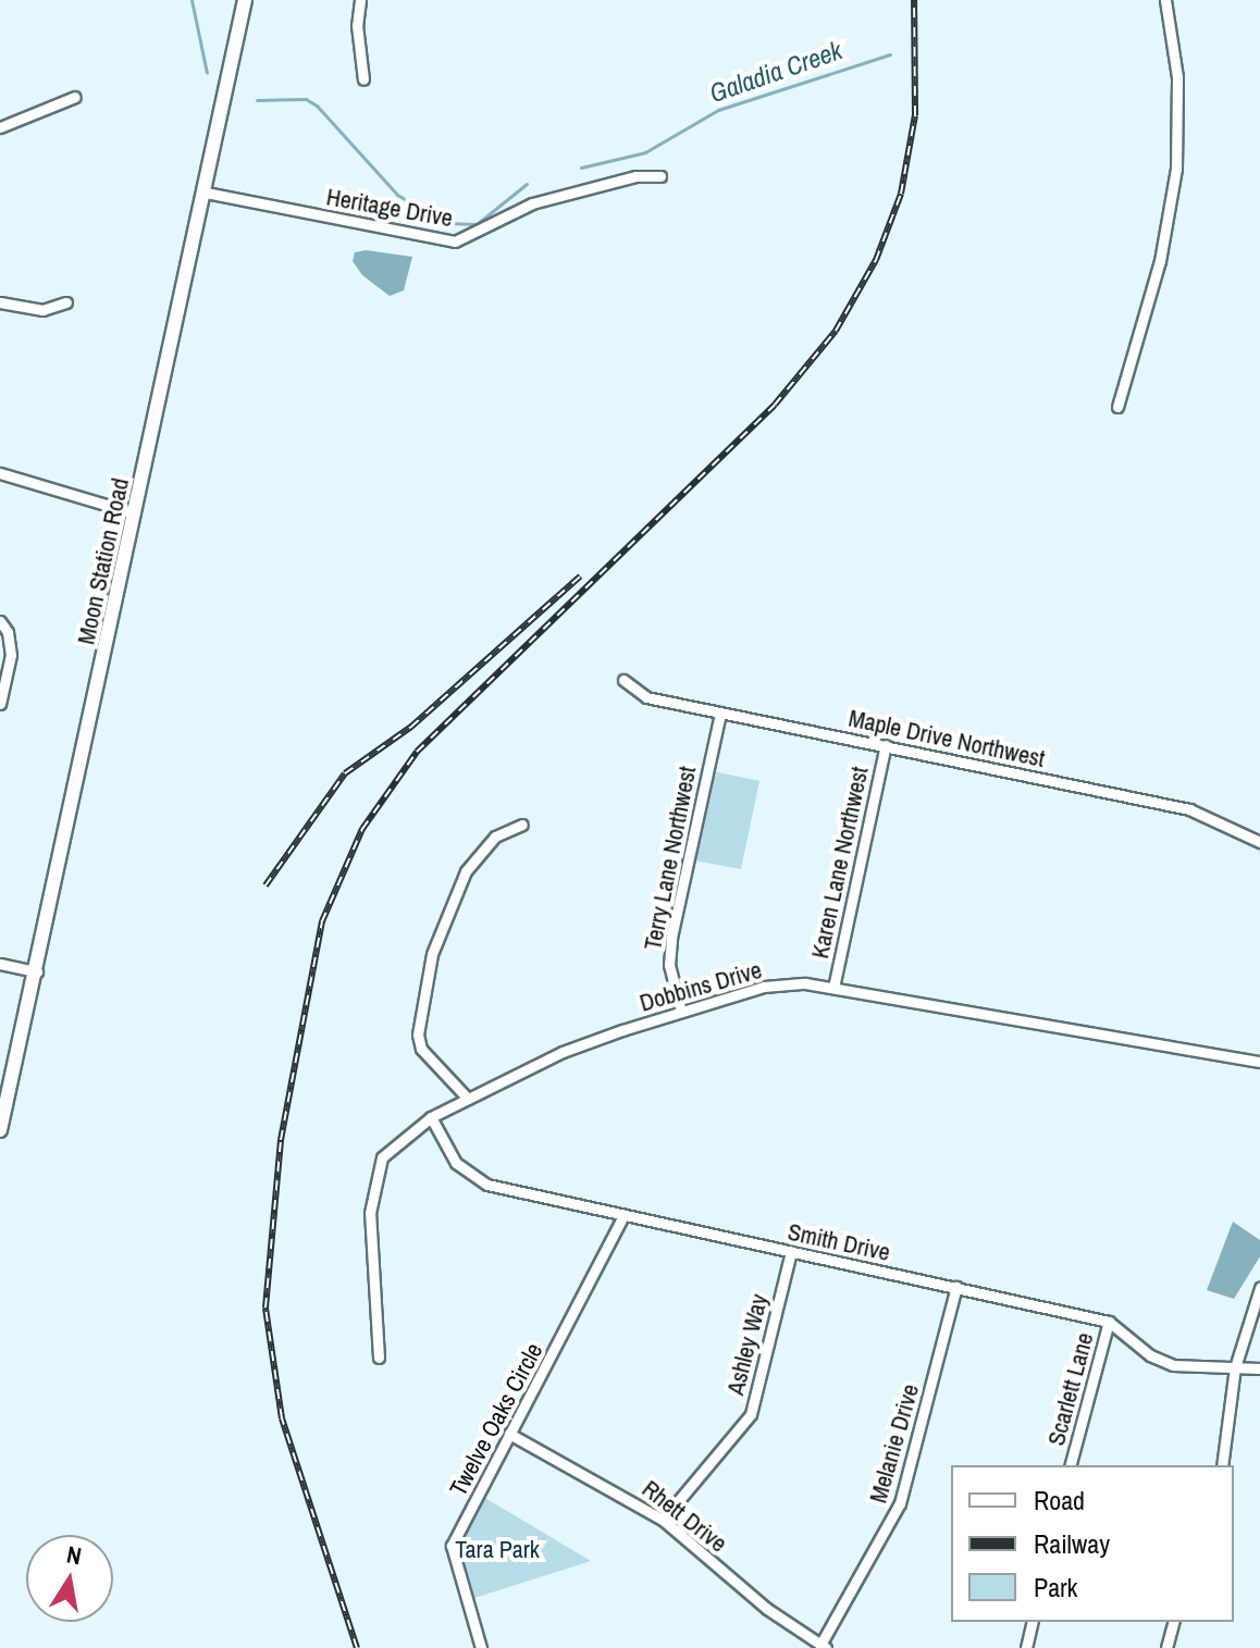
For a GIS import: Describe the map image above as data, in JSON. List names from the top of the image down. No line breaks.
{"streets":{"street":["Heritage Drive","Moon Station Road","Maple Drive Northwest","Terry Lane Northwest","Karen Lane Northwest","Dobbins Drive","Smith Drive","Ashley Way","Scarlett Lane","Twelve Oaks Circle","Melanie Drive","Rhett Drive"]},"crossings":[["Heritage Drive","Moon Station Road"],["Maple Drive Northwest","Terry Lane Northwest"],["Maple Drive Northwest","Karen Lane Northwest"],["Terry Lane Northwest","Dobbins Drive"],["Karen Lane Northwest","Dobbins Drive"],["Dobbins Drive","Smith Drive"],["Smith Drive","Ashley Way"],["Smith Drive","Scarlett Lane"],["Smith Drive","Twelve Oaks Circle"],["Smith Drive","Melanie Drive"],["Ashley Way","Rhett Drive"],["Twelve Oaks Circle","Rhett Drive"],["Melanie Drive","Rhett Drive"]],"water":["Galadia Creek"],"parks":["Tara Park"],"legend":["Road","Railway","Park"],"north":"top"}
